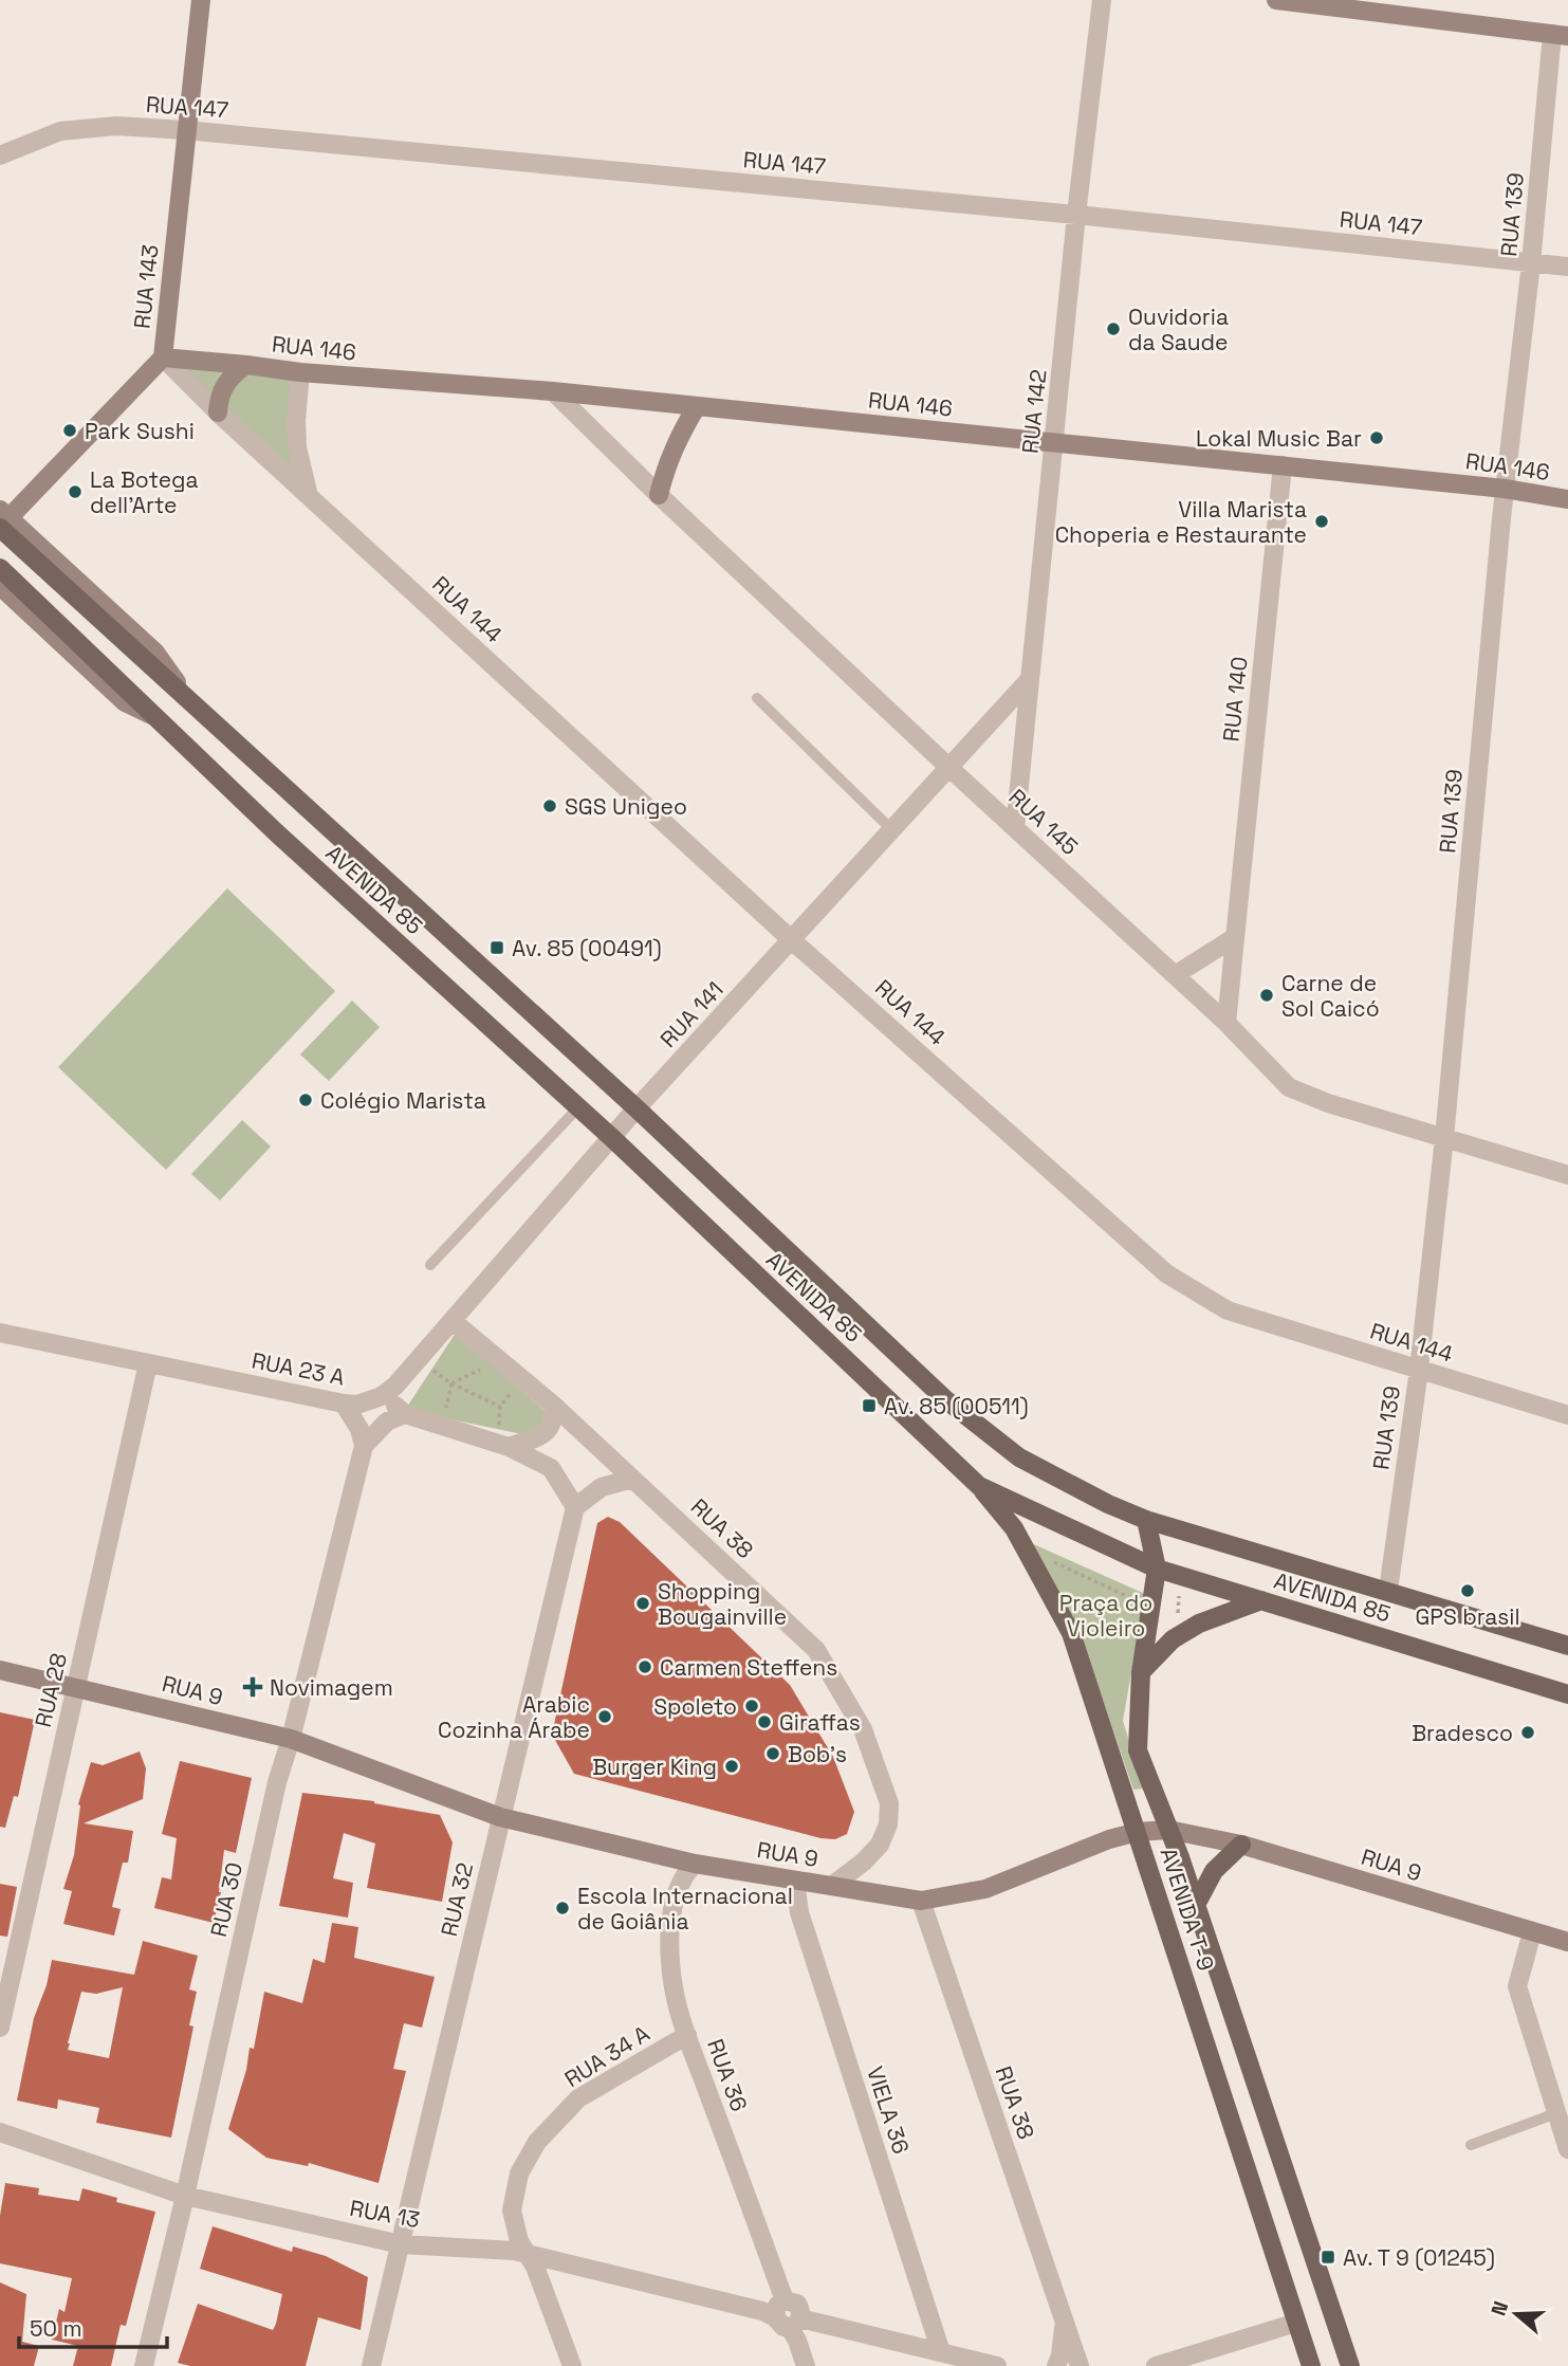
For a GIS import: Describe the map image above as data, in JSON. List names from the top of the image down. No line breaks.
{"streets":{"main road":["AVENIDA 85","AVENIDA T-9"],"street":["RUA 147","RUA 139","RUA 143","RUA 146","RUA 142","RUA 144","RUA 140","RUA 145","RUA 141","RUA 23 A","RUA 38","RUA 28","RUA 9","RUA 30","RUA 32","RUA 34 A","RUA 36","VIELA 36","RUA 13"]},"crossings":[["RUA 147","RUA 139"],["RUA 147","RUA 143"],["RUA 147","RUA 142"],["RUA 139","RUA 146"],["RUA 139","RUA 144"],["RUA 139","RUA 145"],["RUA 139","AVENIDA 85"],["RUA 143","RUA 146"],["RUA 143","RUA 144"],["RUA 143","AVENIDA 85"],["RUA 146","RUA 142"],["RUA 146","RUA 144"],["RUA 146","RUA 140"],["RUA 146","RUA 145"],["RUA 142","RUA 145"],["RUA 142","RUA 141"],["RUA 144","RUA 141"],["RUA 140","RUA 145"],["RUA 145","RUA 141"],["AVENIDA 85","RUA 141"],["AVENIDA 85","AVENIDA T-9"],["RUA 141","RUA 23 A"],["RUA 141","RUA 38"],["RUA 23 A","RUA 28"],["RUA 38","RUA 9"],["RUA 28","RUA 9"],["RUA 9","RUA 30"],["RUA 9","RUA 32"],["RUA 9","AVENIDA T-9"],["RUA 9","RUA 36"],["RUA 9","VIELA 36"],["RUA 30","RUA 13"],["RUA 32","RUA 13"],["RUA 34 A","RUA 36"],["RUA 34 A","RUA 13"],["RUA 36","RUA 13"],["VIELA 36","RUA 13"]],"parks":["Praça do Violeiro"],"places":{"other":["Ouvidoria da Saude","Park Sushi","Lokal Music Bar","La Botega dell'Arte","Villa Marista Choperia e Restaurante","SGS Unigeo","Carne de Sol Caicó","Colégio Marista","GPS brasil","Shopping Bougainville","Carmen Steffens","Spoleto","Arabic Cozinha Árabe","Giraffas","Bradesco","Bob's","Burger King","Escola Internacional de Goiânia"],"transit":["Av. 85 (00491)","Av. 85 (00511)","Av. T 9 (01245)"],"health":["Novimagem"]},"scale_bar":"50 m","north":"left"}
